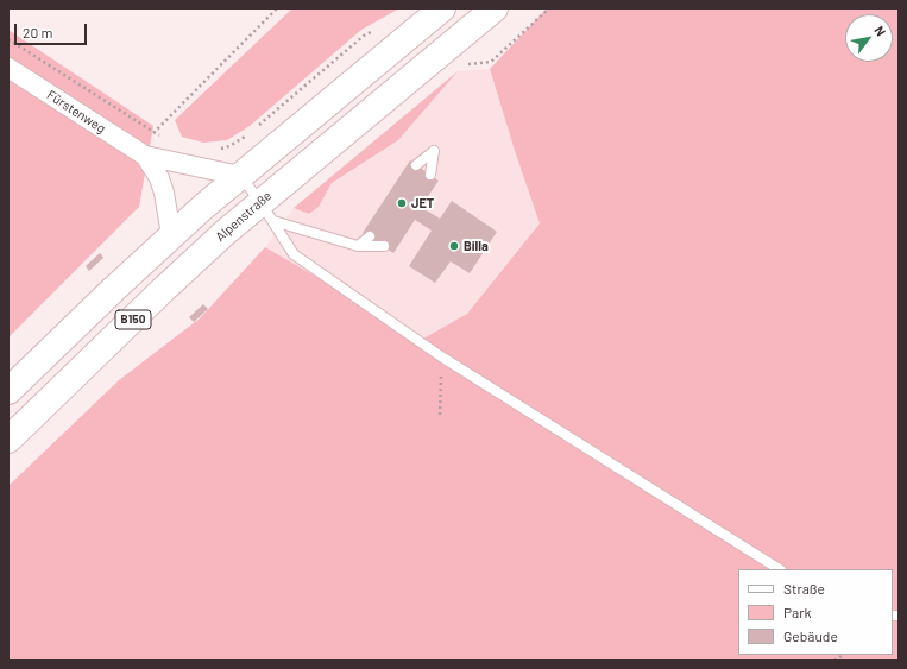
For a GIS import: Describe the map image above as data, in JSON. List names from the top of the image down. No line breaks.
{"streets":{"main road":["Alpenstraße","B150"],"street":["Fürstenweg"]},"crossings":[["Fürstenweg","B150"]],"places":["JET","Billa"],"legend":["Straße","Park","Gebäude"],"scale_bar":"20 m","north":"top right"}
